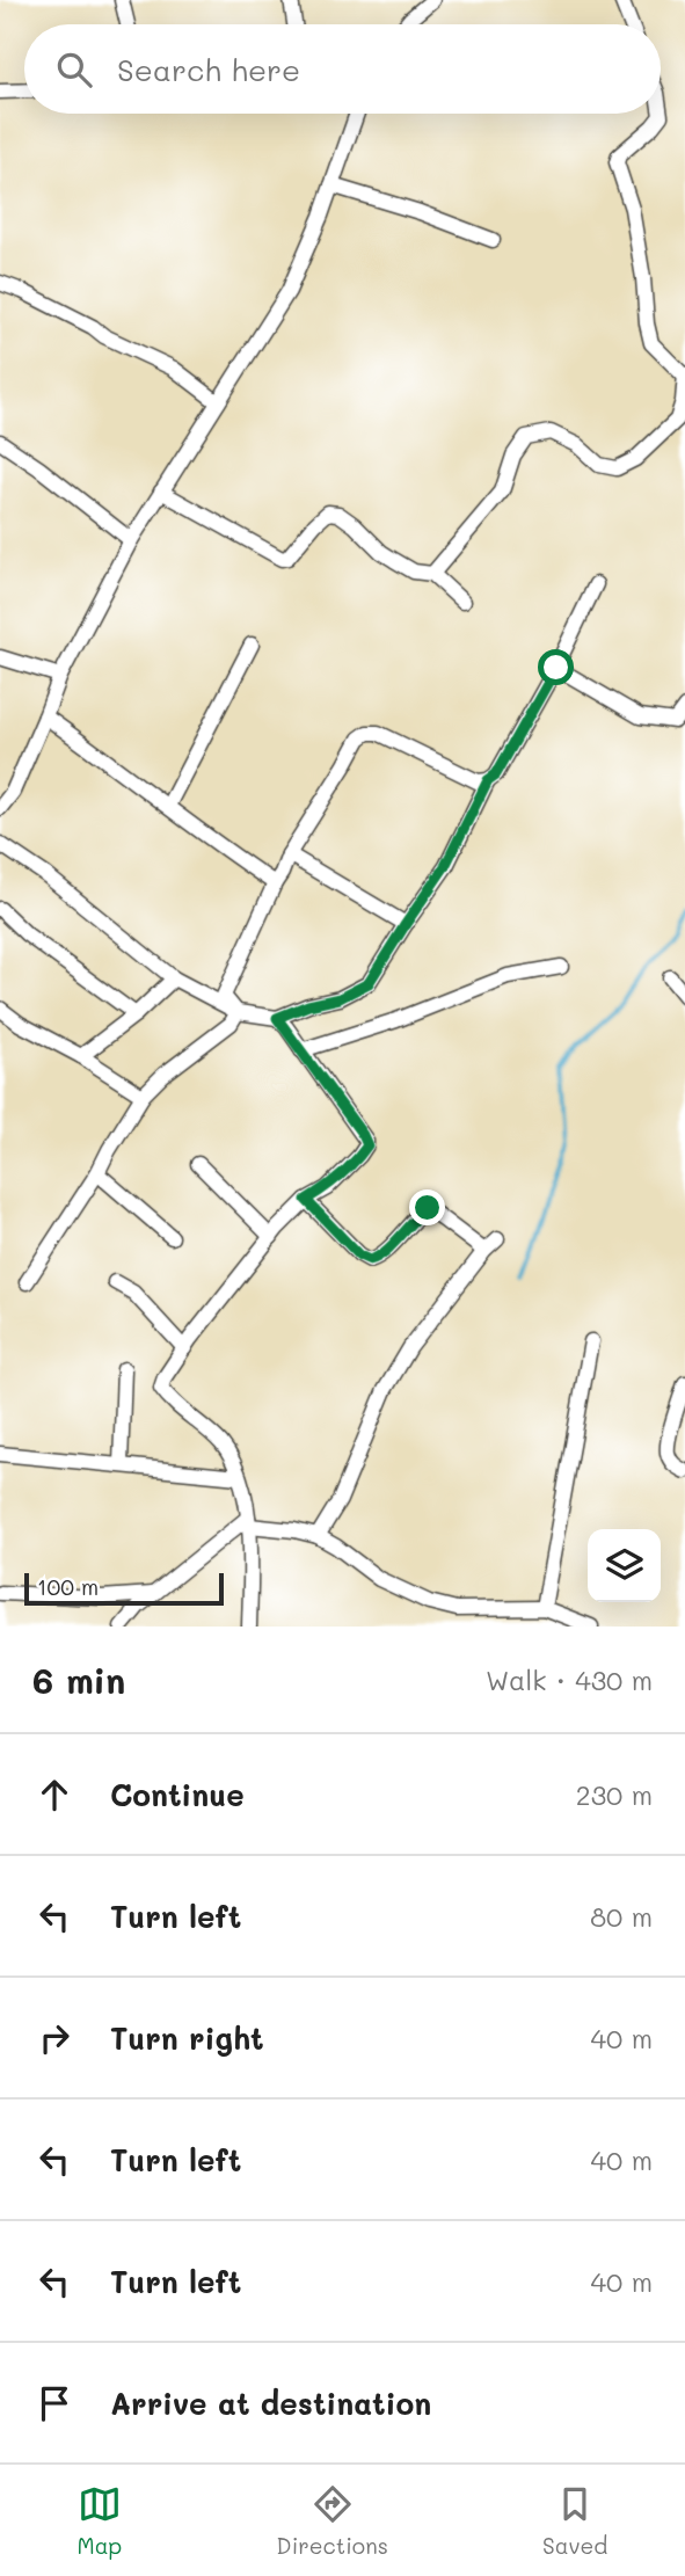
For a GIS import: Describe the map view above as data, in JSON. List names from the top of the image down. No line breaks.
{"scale_bar":"100 m","page":{"search":"Search here","scale":"100 m","heading":["6 min","Walk · 430 m"],"list":[["Continue","230 m"],["Turn left","80 m"],["Turn right","40 m"],["Turn left","40 m"],["Turn left","40 m"],"Arrive at destination"],"nav":["Map","Directions","Saved"]}}
